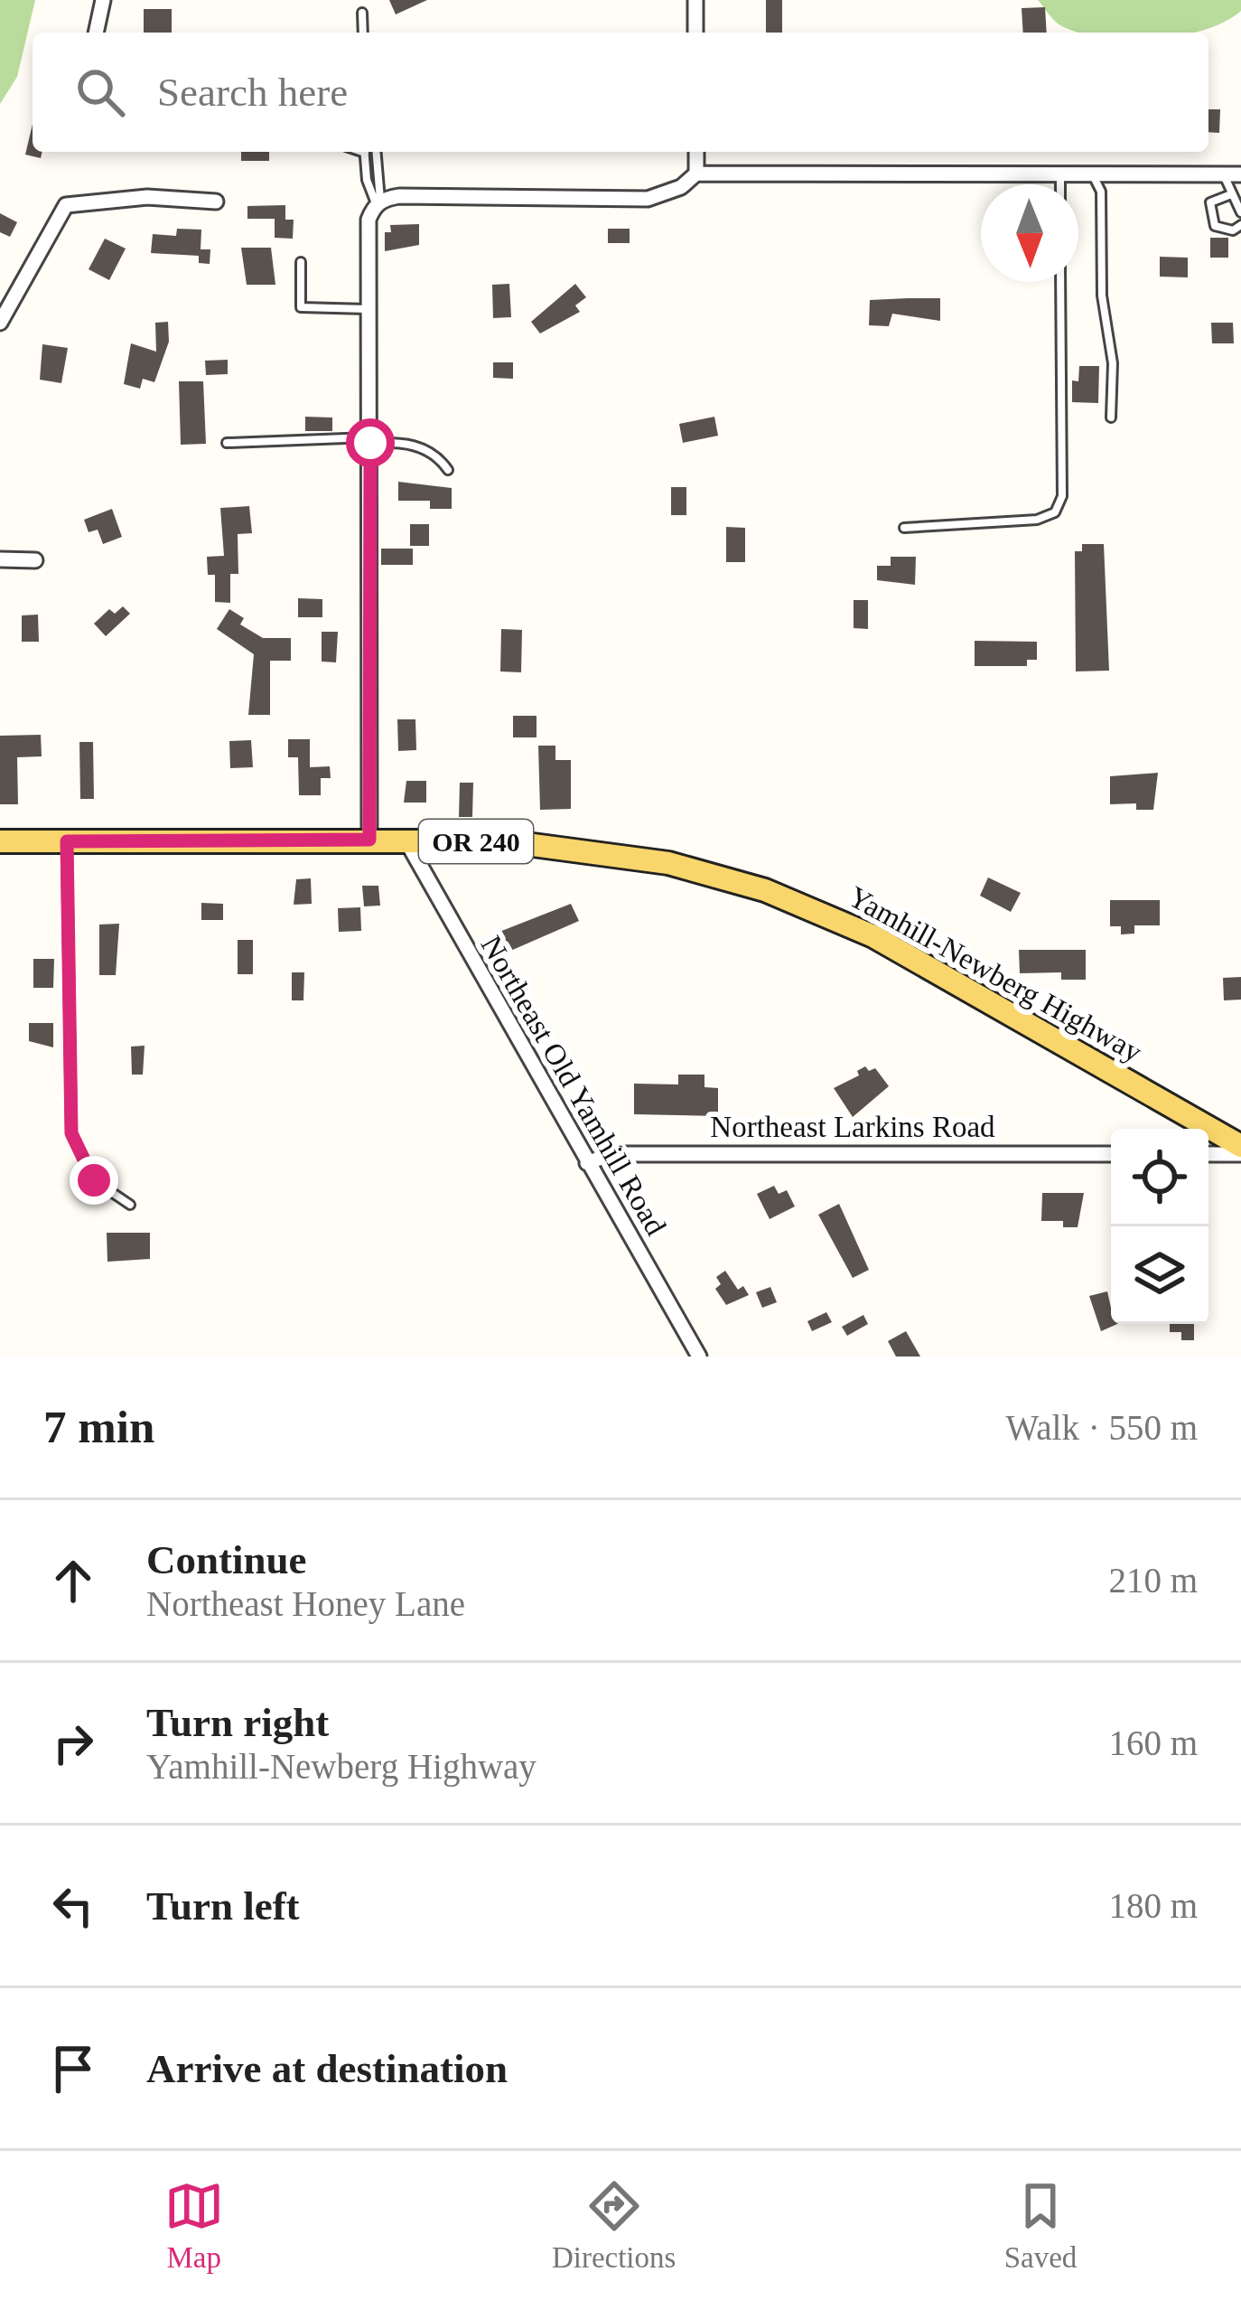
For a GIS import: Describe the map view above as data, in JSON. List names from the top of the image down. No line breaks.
{"streets":{"main road":["OR 240","Yamhill-Newberg Highway"],"street":["Northeast Old Yamhill Road","Northeast Larkins Road"]},"crossings":[["Yamhill-Newberg Highway","Northeast Old Yamhill Road"],["Northeast Old Yamhill Road","Northeast Larkins Road"]],"north":"bottom","page":{"search":"Search here","heading":["7 min","Walk · 550 m"],"list":[["Continue","Northeast Honey Lane","210 m"],["Turn right","Yamhill-Newberg Highway","160 m"],["Turn left","180 m"],"Arrive at destination"],"nav":["Map","Directions","Saved"]}}
